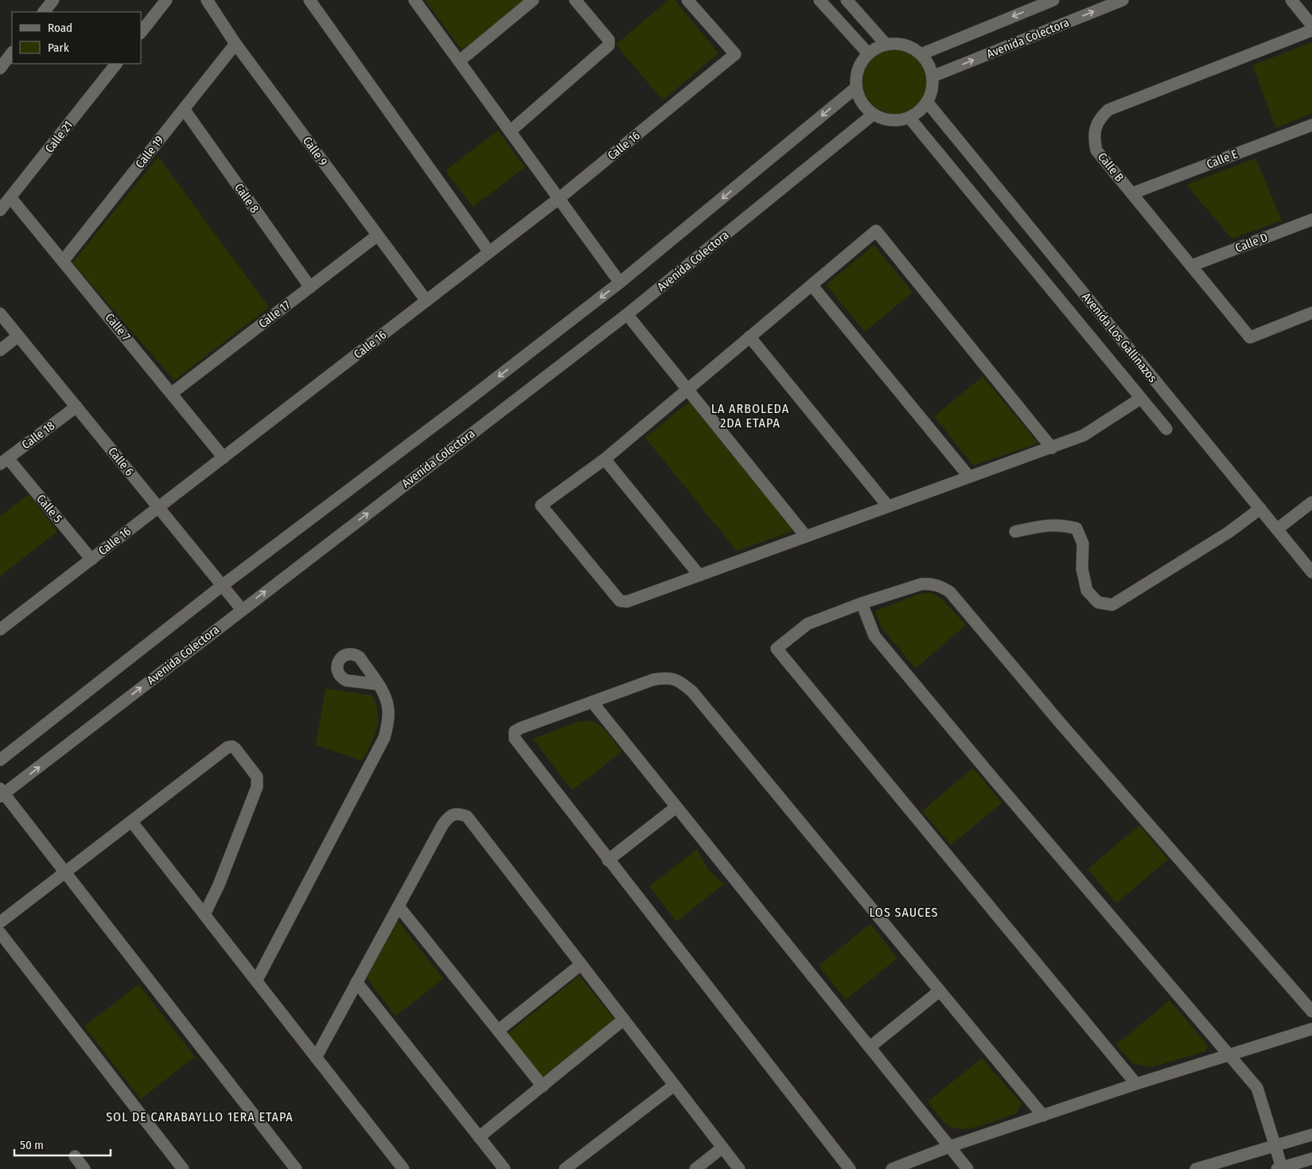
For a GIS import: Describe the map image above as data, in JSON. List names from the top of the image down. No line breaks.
{"streets":{"street":["Avenida Colectora","Calle 21","Calle 16","Calle 9","Calle 19","Calle E","Calle B","Calle 8","Calle D","Calle 17","Calle 7","Avenida Los Gallinazos","Calle 18","Calle 6","Calle 5"]},"crossings":[["Avenida Colectora","Avenida Los Gallinazos"],["Avenida Colectora","Calle 6"],["Calle 21","Calle 7"],["Calle 16","Calle 9"],["Calle 16","Calle 7"],["Calle 16","Calle 6"],["Calle 16","Calle 5"],["Calle 9","Calle 19"],["Calle 9","Calle 17"],["Calle 19","Calle 8"],["Calle 19","Calle 7"],["Calle E","Calle B"],["Calle B","Calle D"],["Calle 8","Calle 17"],["Calle 17","Calle 7"],["Calle 18","Calle 6"],["Calle 18","Calle 5"]],"districts":["LA ARBOLEDA 2DA ETAPA","LOS SAUCES","SOL DE CARABAYLLO 1ERA ETAPA"],"legend":["Road","Park"],"scale_bar":"50 m"}
